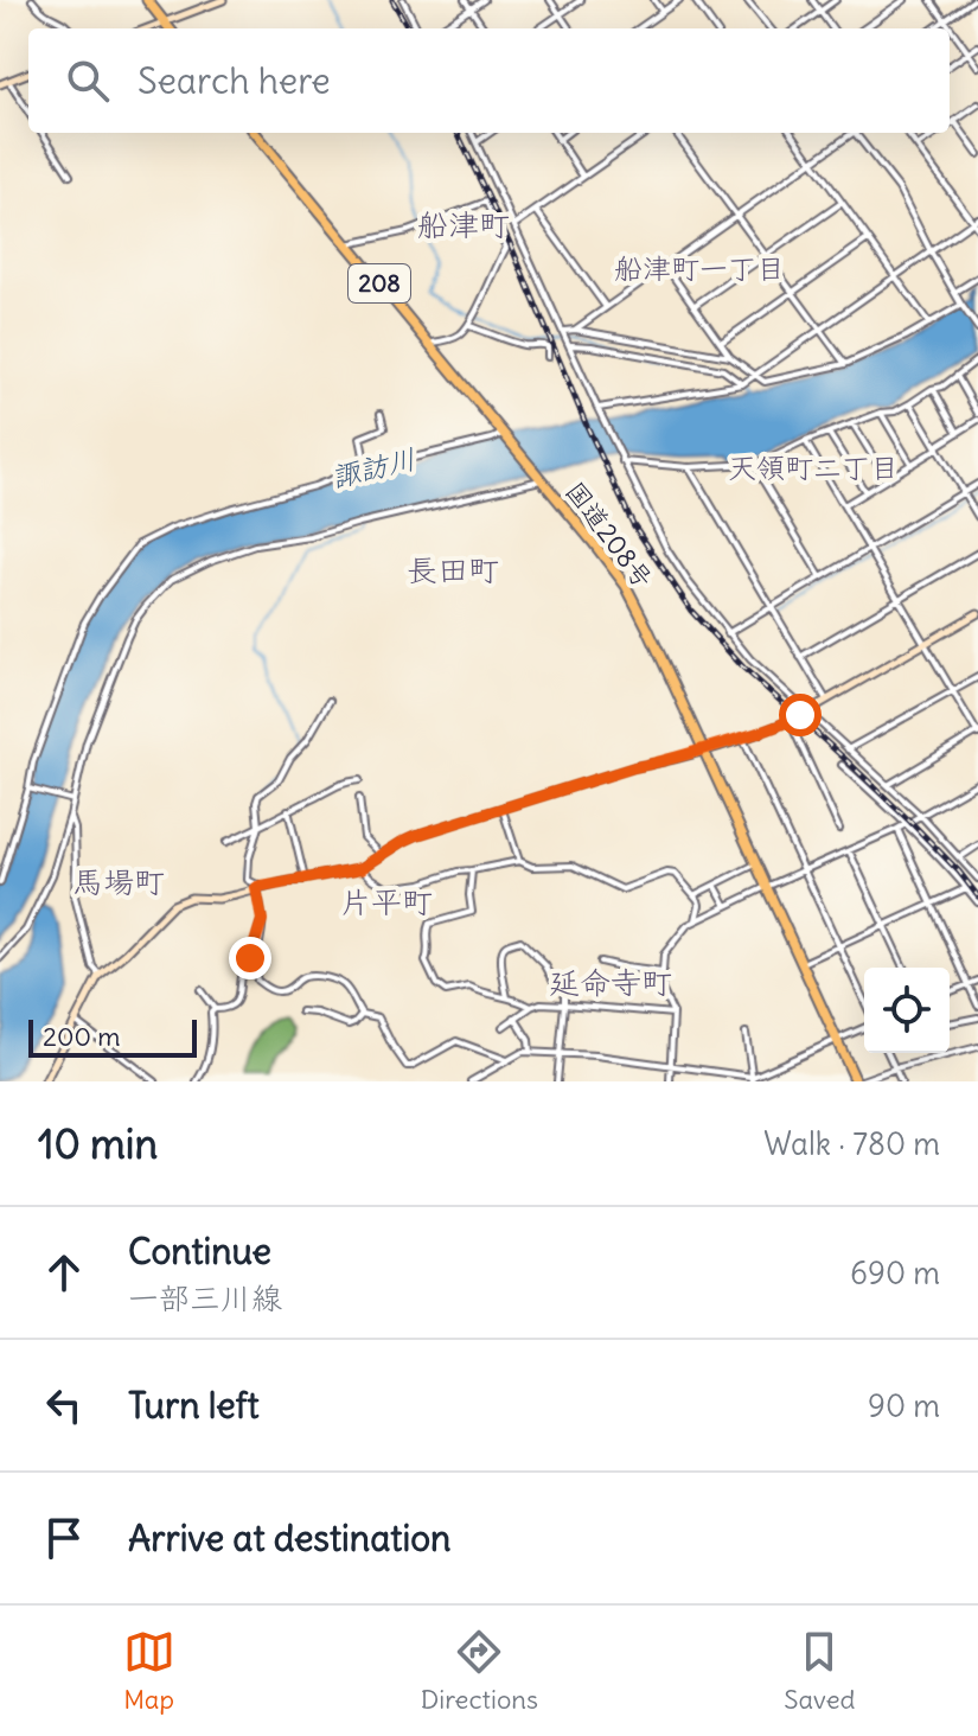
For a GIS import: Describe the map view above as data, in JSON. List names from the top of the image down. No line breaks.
{"streets":{"highway":["208","国道208号"]},"districts":["船津町","船津町一丁目","天領町二丁目","長田町","馬場町","片平町","延命寺町"],"water":["諏訪川"],"scale_bar":"200 m","page":{"search":"Search here","scale":"200 m","heading":["10 min","Walk · 780 m"],"list":[["Continue","一部三川線","690 m"],["Turn left","90 m"],"Arrive at destination"],"nav":["Map","Directions","Saved"]}}
